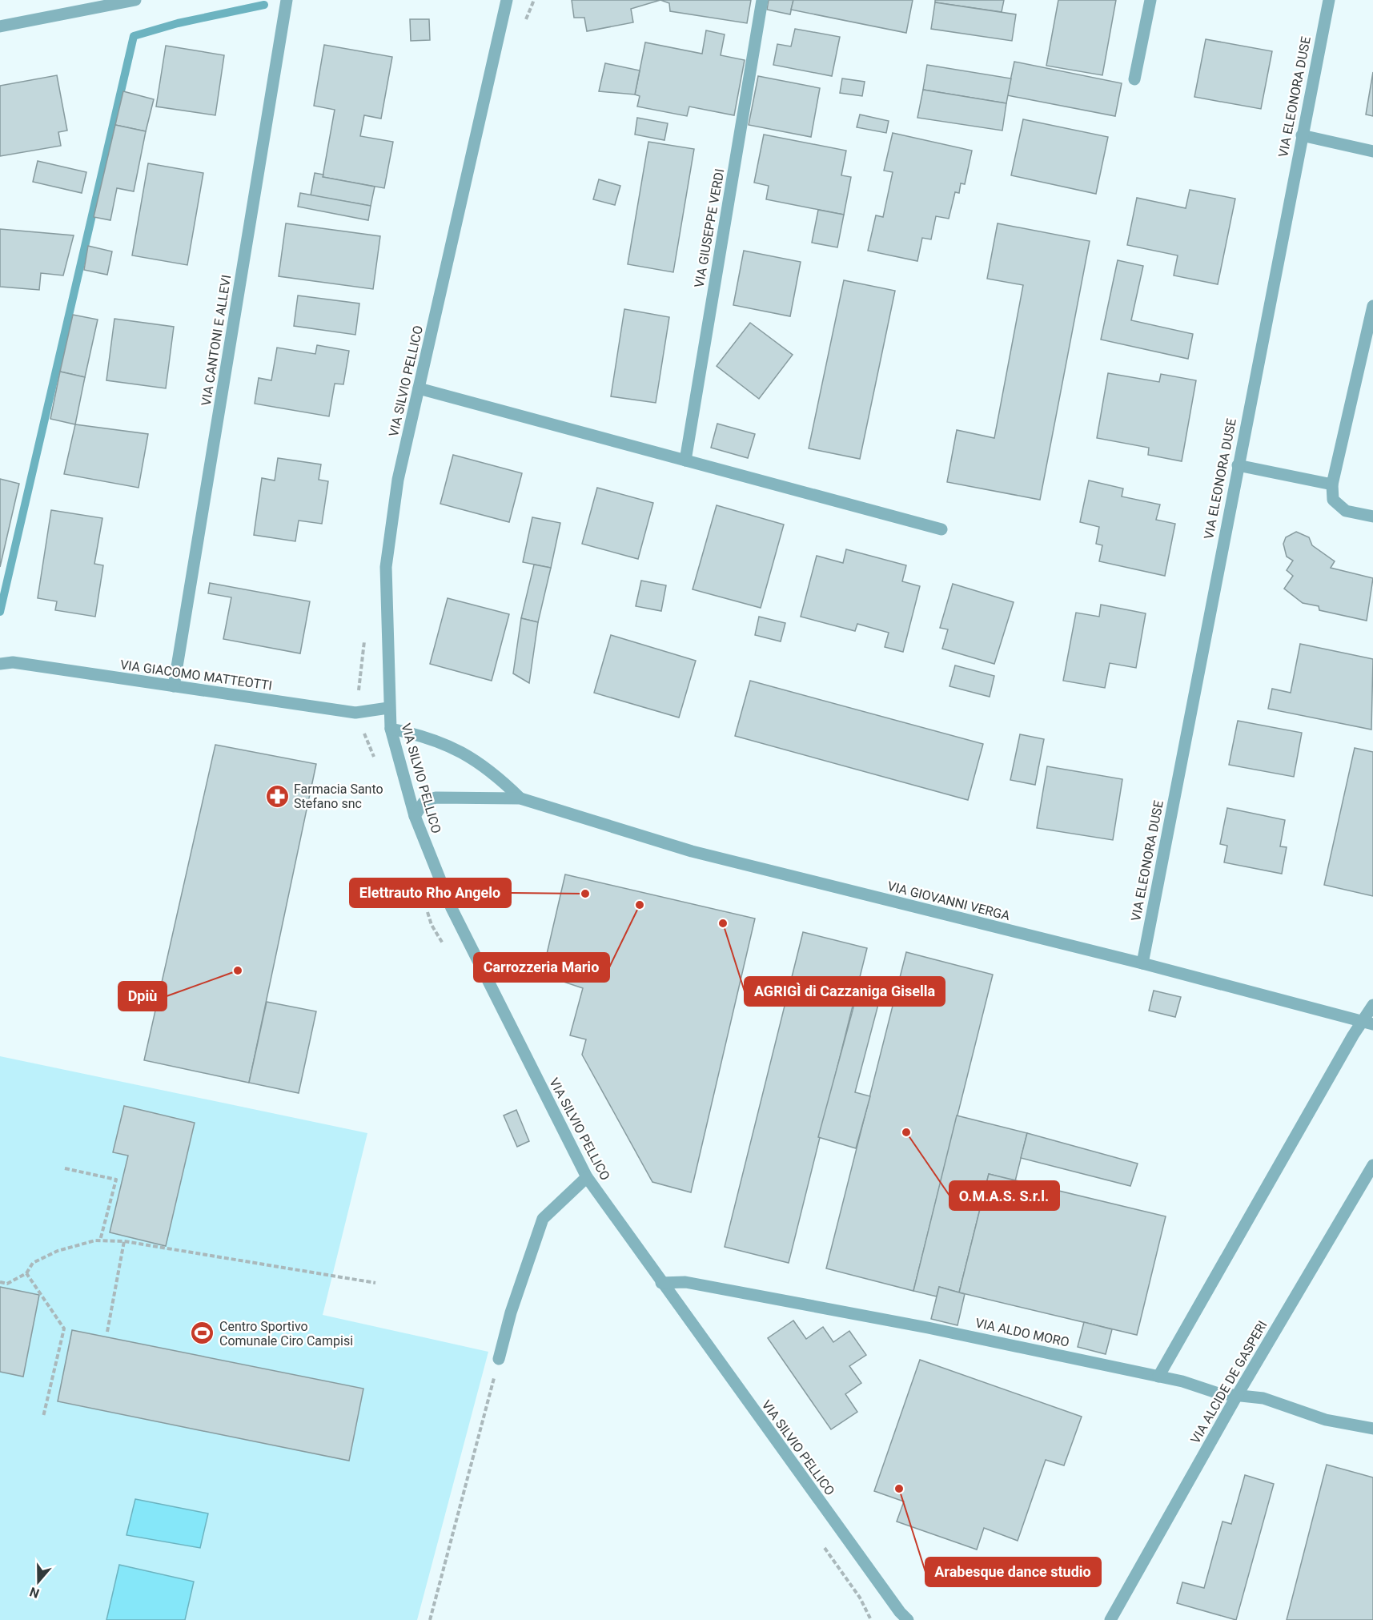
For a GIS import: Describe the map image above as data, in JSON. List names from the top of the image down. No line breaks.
{"streets":{"street":["VIA ELEONORA DUSE","VIA GIUSEPPE VERDI","VIA CANTONI E ALLEVI","VIA SILVIO PELLICO","VIA GIACOMO MATTEOTTI","VIA GIOVANNI VERGA","VIA ALDO MORO","VIA ALCIDE DE GASPERI"]},"crossings":[["VIA ELEONORA DUSE","VIA GIOVANNI VERGA"],["VIA CANTONI E ALLEVI","VIA GIACOMO MATTEOTTI"],["VIA SILVIO PELLICO","VIA GIACOMO MATTEOTTI"],["VIA SILVIO PELLICO","VIA GIOVANNI VERGA"],["VIA SILVIO PELLICO","VIA ALDO MORO"],["VIA ALDO MORO","VIA ALCIDE DE GASPERI"]],"places":{"pharmacy":["Farmacia Santo Stefano snc"],"other":["Elettrauto Rho Angelo","Carrozzeria Mario","AGRIGÌ di Cazzaniga Gisella","Dpiù","O.M.A.S. S.r.l.","Arabesque dance studio"],"sports":["Centro Sportivo Comunale Ciro Campisi"]},"north":"bottom"}
